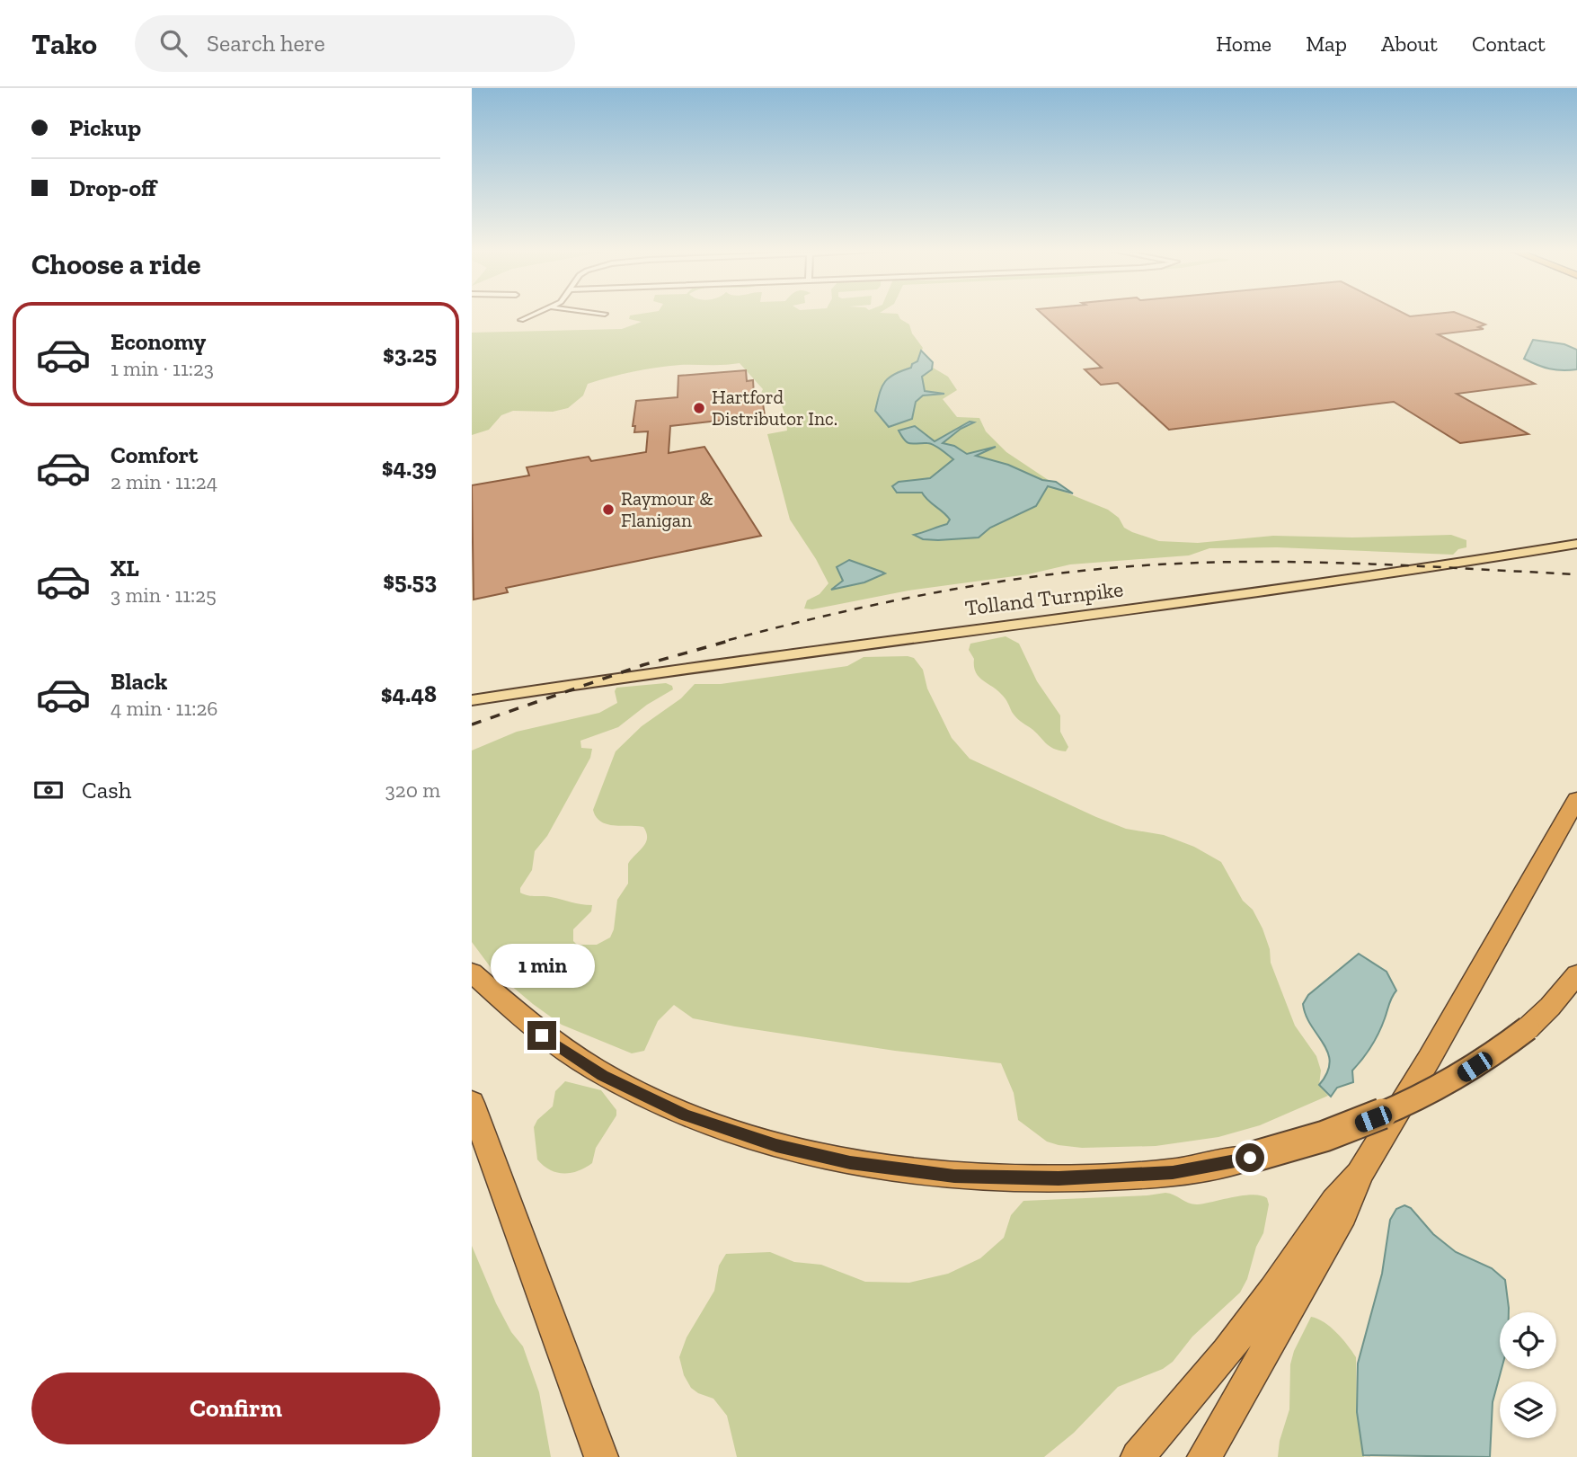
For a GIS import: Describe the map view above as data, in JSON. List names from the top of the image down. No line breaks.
{"streets":{"main road":["Tolland Turnpike"]},"places":["Hartford Distributor Inc.","Raymour & Flanigan"],"page":{"header":"Tako","search":"Search here","nav":["Home","Map","About","Contact"],"banner":["Pickup","Drop-off"],"heading":"Choose a ride","list":[{"name":"Economy","note":"1 min · 11:23","value":"$3.25"},{"name":"Comfort","note":"2 min · 11:24","value":"$4.39"},{"name":"XL","note":"3 min · 11:25","value":"$5.53"},{"name":"Black","note":"4 min · 11:26","value":"$4.48"}],"pay":["Cash","320 m"],"bubble":"1 min","buttons":"Confirm"}}
